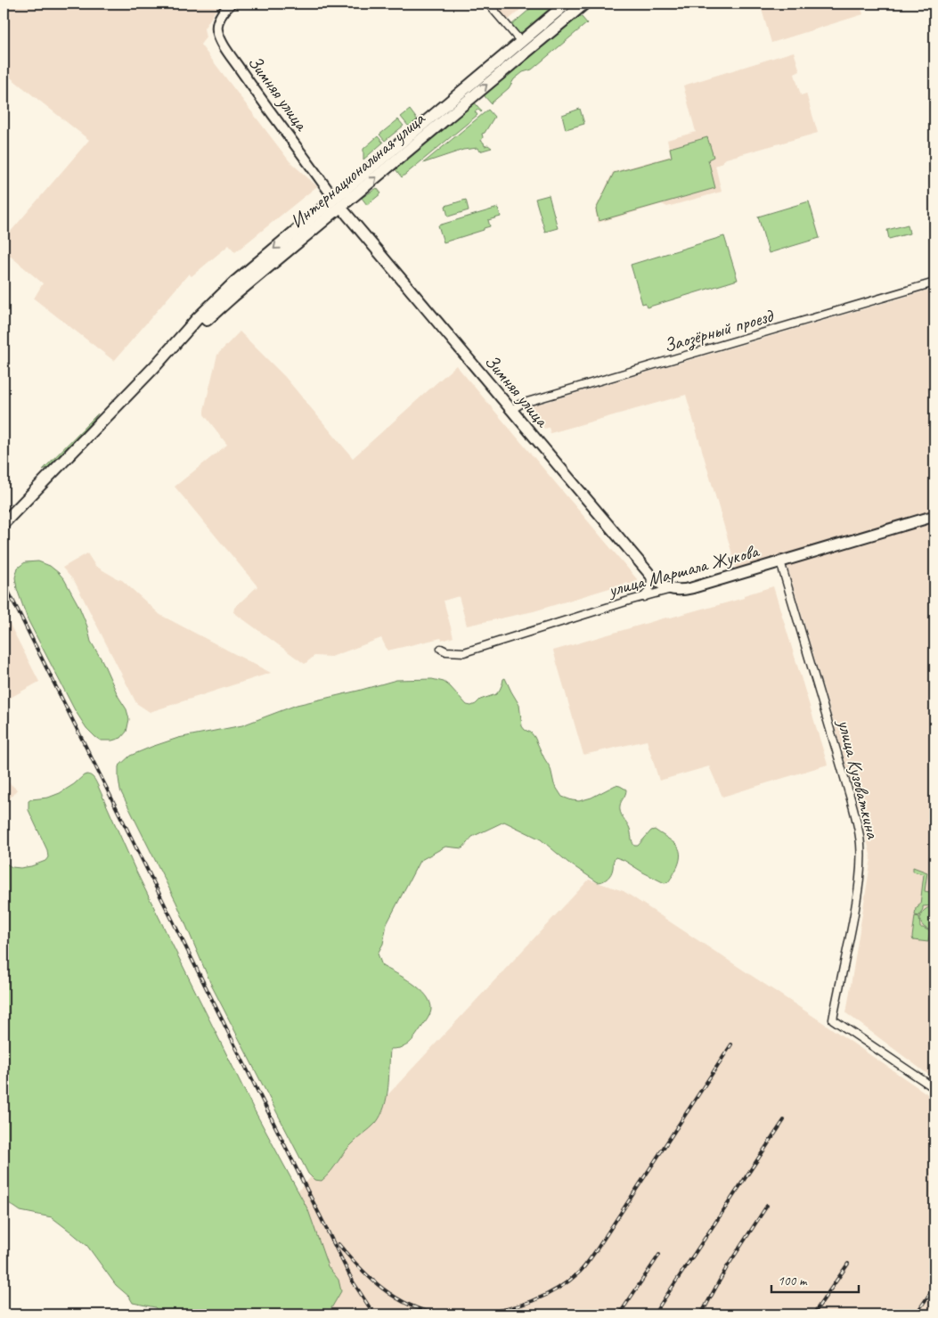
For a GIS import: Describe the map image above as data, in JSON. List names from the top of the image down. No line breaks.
{"streets":{"main road":["Зимняя улица","Интернациональная улица","улица Маршала Жукова"],"street":["Заозёрный проезд","улица Кузоваткина"]},"crossings":[["Зимняя улица","Интернациональная улица"],["Зимняя улица","Заозёрный проезд"],["Зимняя улица","улица Маршала Жукова"],["улица Маршала Жукова","улица Кузоваткина"]],"scale_bar":"100 m"}
